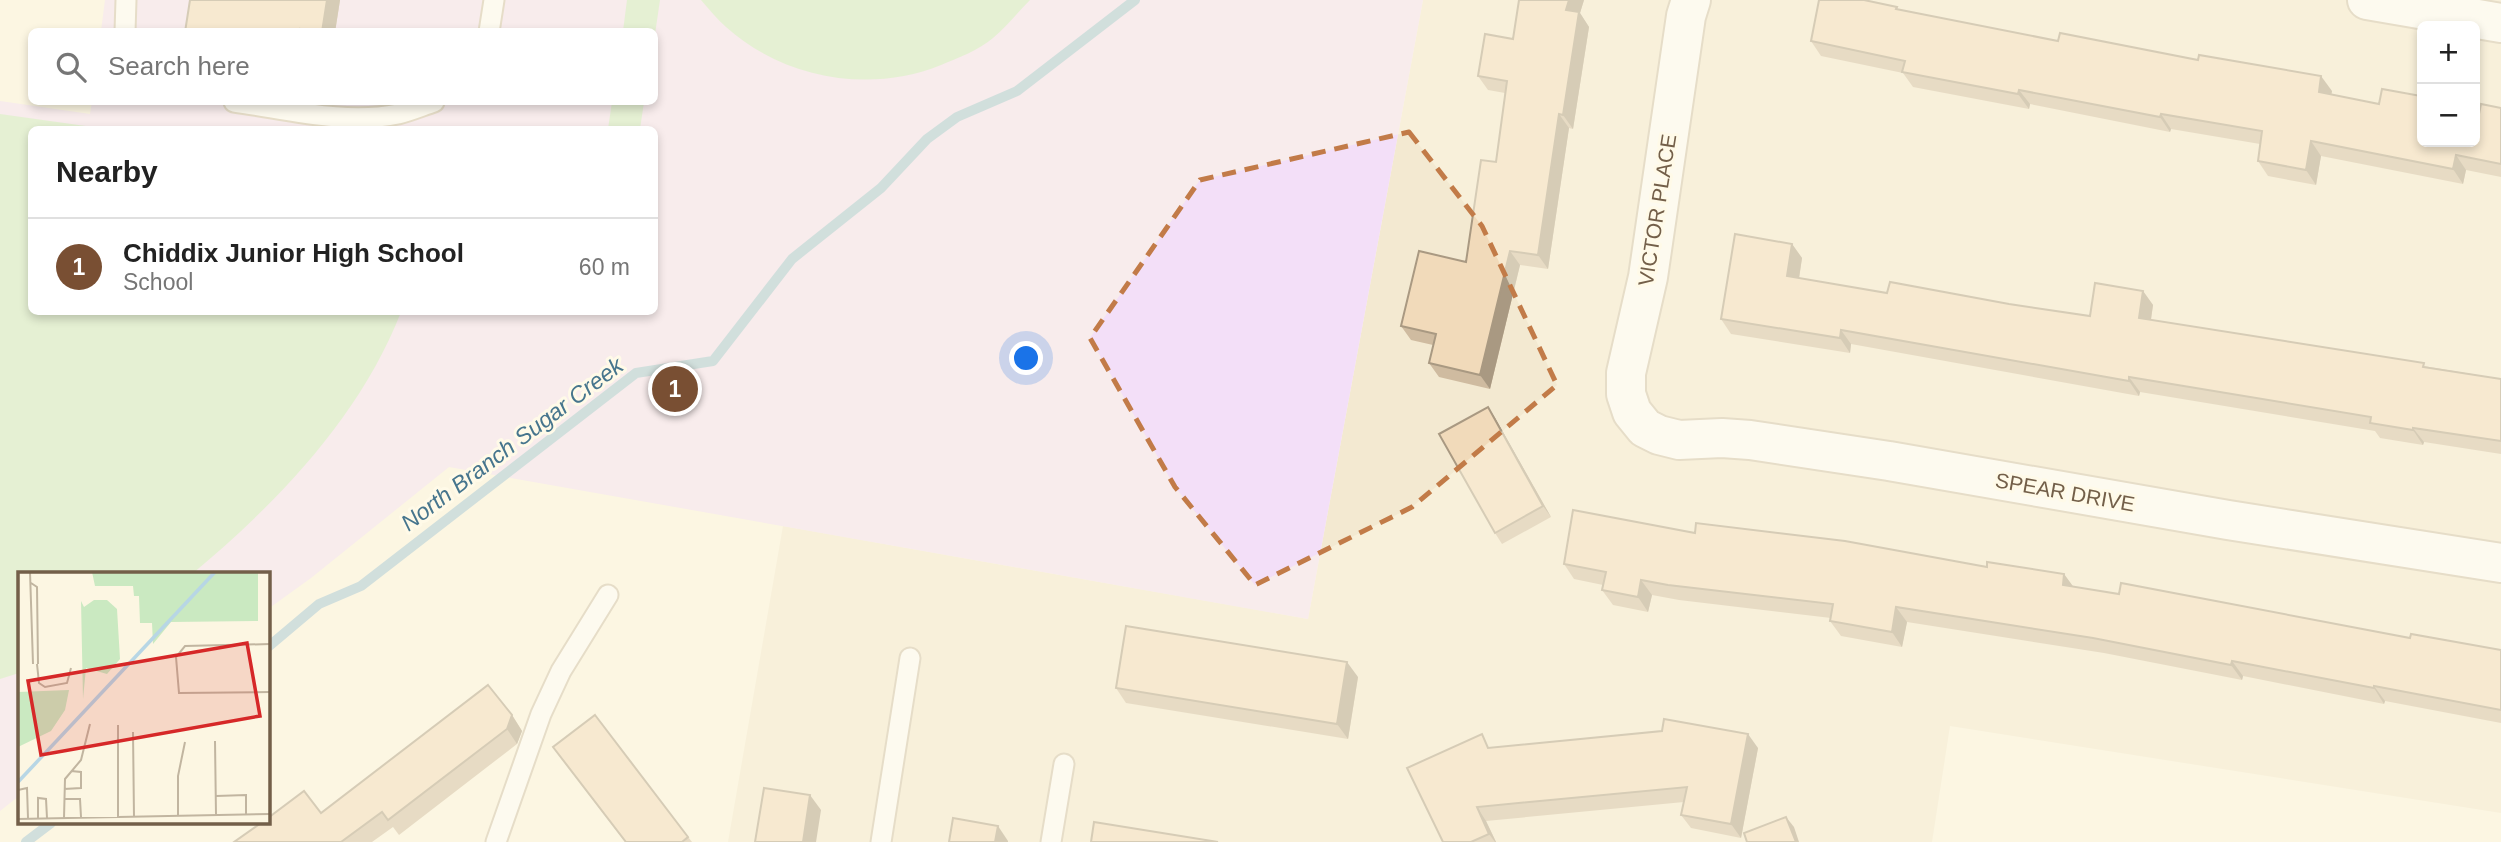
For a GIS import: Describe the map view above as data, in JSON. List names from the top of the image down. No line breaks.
{"streets":{"street":["VICTOR PLACE","SPEAR DRIVE"]},"crossings":[["VICTOR PLACE","SPEAR DRIVE"]],"water":["North Branch Sugar Creek"],"page":{"map_buttons":["+","−"],"search":"Search here","heading":"Nearby","list":[{"mark":"1","name":"Chiddix Junior High School","note":"School","value":"60 m"}],"pins":"1"}}
